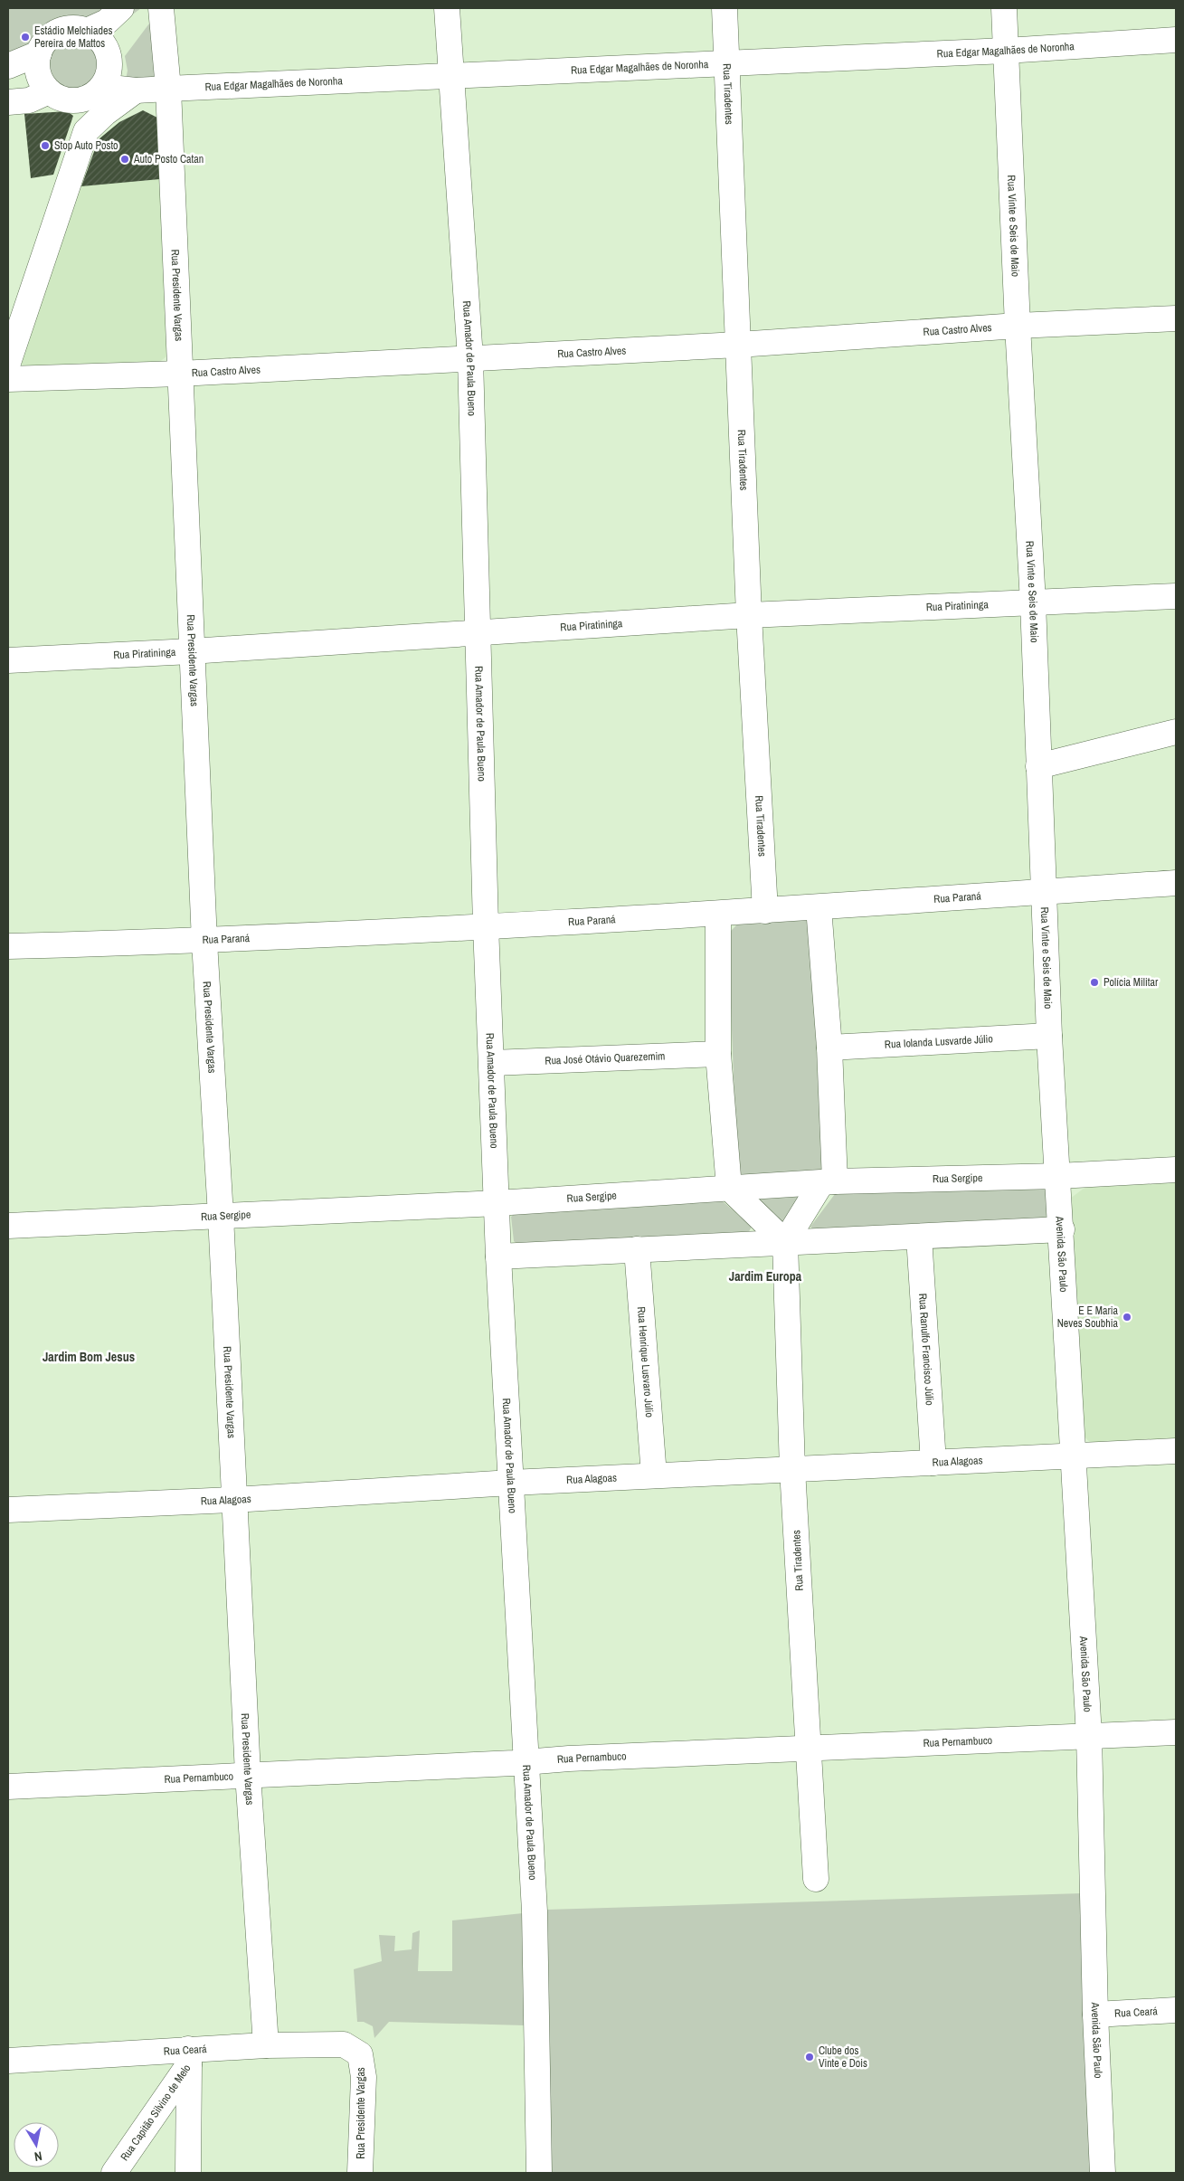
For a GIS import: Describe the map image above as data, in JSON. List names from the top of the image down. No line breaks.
{"streets":{"street":["Rua Edgar Magalhães de Noronha","Rua Tiradentes","Rua Vinte e Seis de Maio","Rua Presidente Vargas","Rua Castro Alves","Rua Amador de Paula Bueno","Rua Piratininga","Rua Paraná","Rua Iolanda Lusvarde Júlio","Rua José Otávio Quarezemim","Rua Sergipe","Avenida São Paulo","Rua Ranulfo Francisco Júlio","Rua Henrique Lusvaro Júlio","Rua Alagoas","Rua Pernambuco","Rua Ceará","Rua Capitão Silvino de Melo"]},"crossings":[["Rua Edgar Magalhães de Noronha","Rua Tiradentes"],["Rua Edgar Magalhães de Noronha","Rua Vinte e Seis de Maio"],["Rua Edgar Magalhães de Noronha","Rua Presidente Vargas"],["Rua Edgar Magalhães de Noronha","Rua Amador de Paula Bueno"],["Rua Tiradentes","Rua Castro Alves"],["Rua Tiradentes","Rua Piratininga"],["Rua Tiradentes","Rua Paraná"],["Rua Tiradentes","Rua Alagoas"],["Rua Tiradentes","Rua Pernambuco"],["Rua Vinte e Seis de Maio","Rua Castro Alves"],["Rua Vinte e Seis de Maio","Rua Piratininga"],["Rua Vinte e Seis de Maio","Rua Paraná"],["Rua Vinte e Seis de Maio","Rua Iolanda Lusvarde Júlio"],["Rua Vinte e Seis de Maio","Rua Sergipe"],["Rua Vinte e Seis de Maio","Avenida São Paulo"],["Rua Presidente Vargas","Rua Castro Alves"],["Rua Presidente Vargas","Rua Piratininga"],["Rua Presidente Vargas","Rua Paraná"],["Rua Presidente Vargas","Rua Sergipe"],["Rua Presidente Vargas","Rua Alagoas"],["Rua Presidente Vargas","Rua Pernambuco"],["Rua Presidente Vargas","Rua Ceará"],["Rua Castro Alves","Rua Amador de Paula Bueno"],["Rua Amador de Paula Bueno","Rua Piratininga"],["Rua Amador de Paula Bueno","Rua Paraná"],["Rua Amador de Paula Bueno","Rua José Otávio Quarezemim"],["Rua Amador de Paula Bueno","Rua Sergipe"],["Rua Amador de Paula Bueno","Rua Alagoas"],["Rua Amador de Paula Bueno","Rua Pernambuco"],["Rua Sergipe","Avenida São Paulo"],["Avenida São Paulo","Rua Alagoas"],["Avenida São Paulo","Rua Pernambuco"],["Avenida São Paulo","Rua Ceará"],["Rua Ranulfo Francisco Júlio","Rua Alagoas"],["Rua Henrique Lusvaro Júlio","Rua Alagoas"],["Rua Ceará","Rua Capitão Silvino de Melo"]],"districts":["Jardim Europa","Jardim Bom Jesus"],"places":["Estádio Melchiades Pereira de Mattos","Stop Auto Posto","Auto Posto Catan","Polícia Militar","E E Maria Neves Soubhia","Clube dos Vinte e Dois"],"north":"bottom"}
